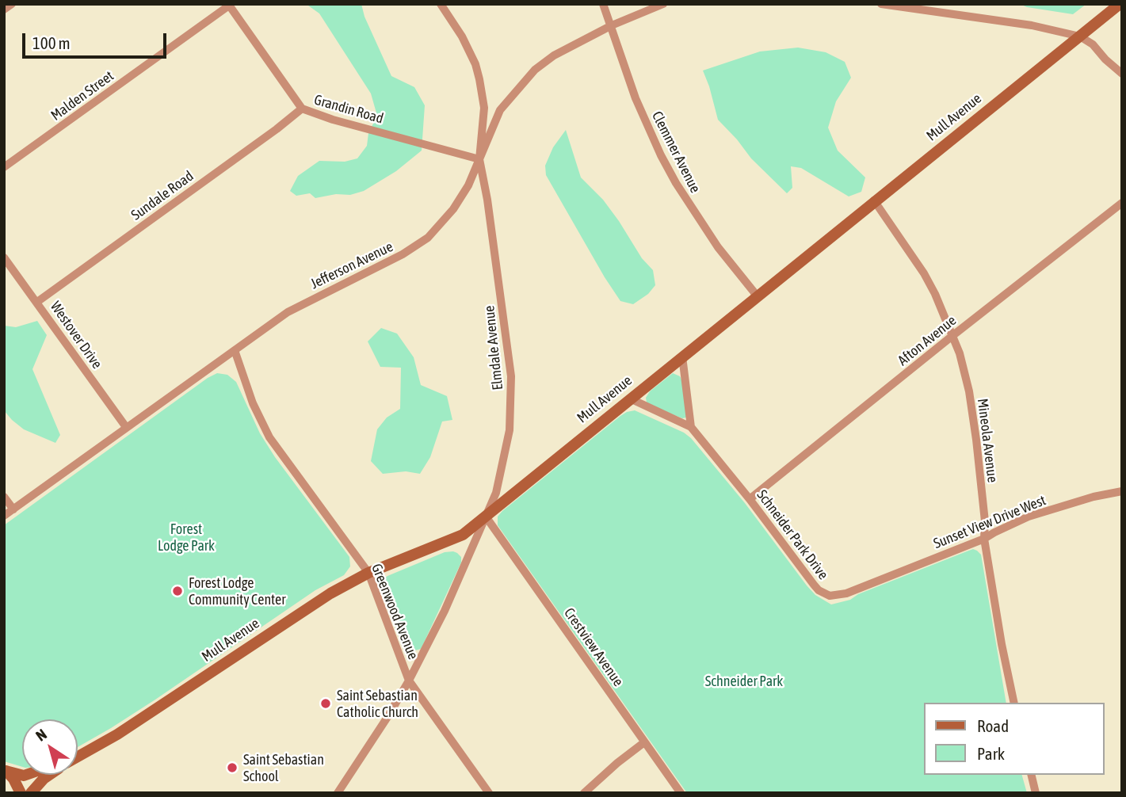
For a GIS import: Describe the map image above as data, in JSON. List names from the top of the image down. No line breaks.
{"streets":{"street":["Malden Street","Grandin Road","Mull Avenue","Clemmer Avenue","Sundale Road","Jefferson Avenue","Westover Drive","Afton Avenue","Elmdale Avenue","Mineola Avenue","Sunset View Drive West","Schneider Park Drive","Greenwood Avenue","Crestview Avenue"]},"crossings":[["Malden Street","Grandin Road"],["Grandin Road","Sundale Road"],["Grandin Road","Jefferson Avenue"],["Grandin Road","Elmdale Avenue"],["Mull Avenue","Clemmer Avenue"],["Mull Avenue","Elmdale Avenue"],["Mull Avenue","Mineola Avenue"],["Mull Avenue","Schneider Park Drive"],["Mull Avenue","Greenwood Avenue"],["Mull Avenue","Crestview Avenue"],["Clemmer Avenue","Jefferson Avenue"],["Sundale Road","Westover Drive"],["Jefferson Avenue","Westover Drive"],["Jefferson Avenue","Elmdale Avenue"],["Jefferson Avenue","Greenwood Avenue"],["Afton Avenue","Mineola Avenue"],["Afton Avenue","Schneider Park Drive"],["Elmdale Avenue","Greenwood Avenue"],["Elmdale Avenue","Crestview Avenue"],["Mineola Avenue","Sunset View Drive West"],["Sunset View Drive West","Schneider Park Drive"]],"parks":["Forest Lodge Park","Schneider Park"],"places":["Forest Lodge Community Center","Saint Sebastian Catholic Church","Saint Sebastian School"],"legend":["Road","Park"],"scale_bar":"100 m","north":"top left"}
